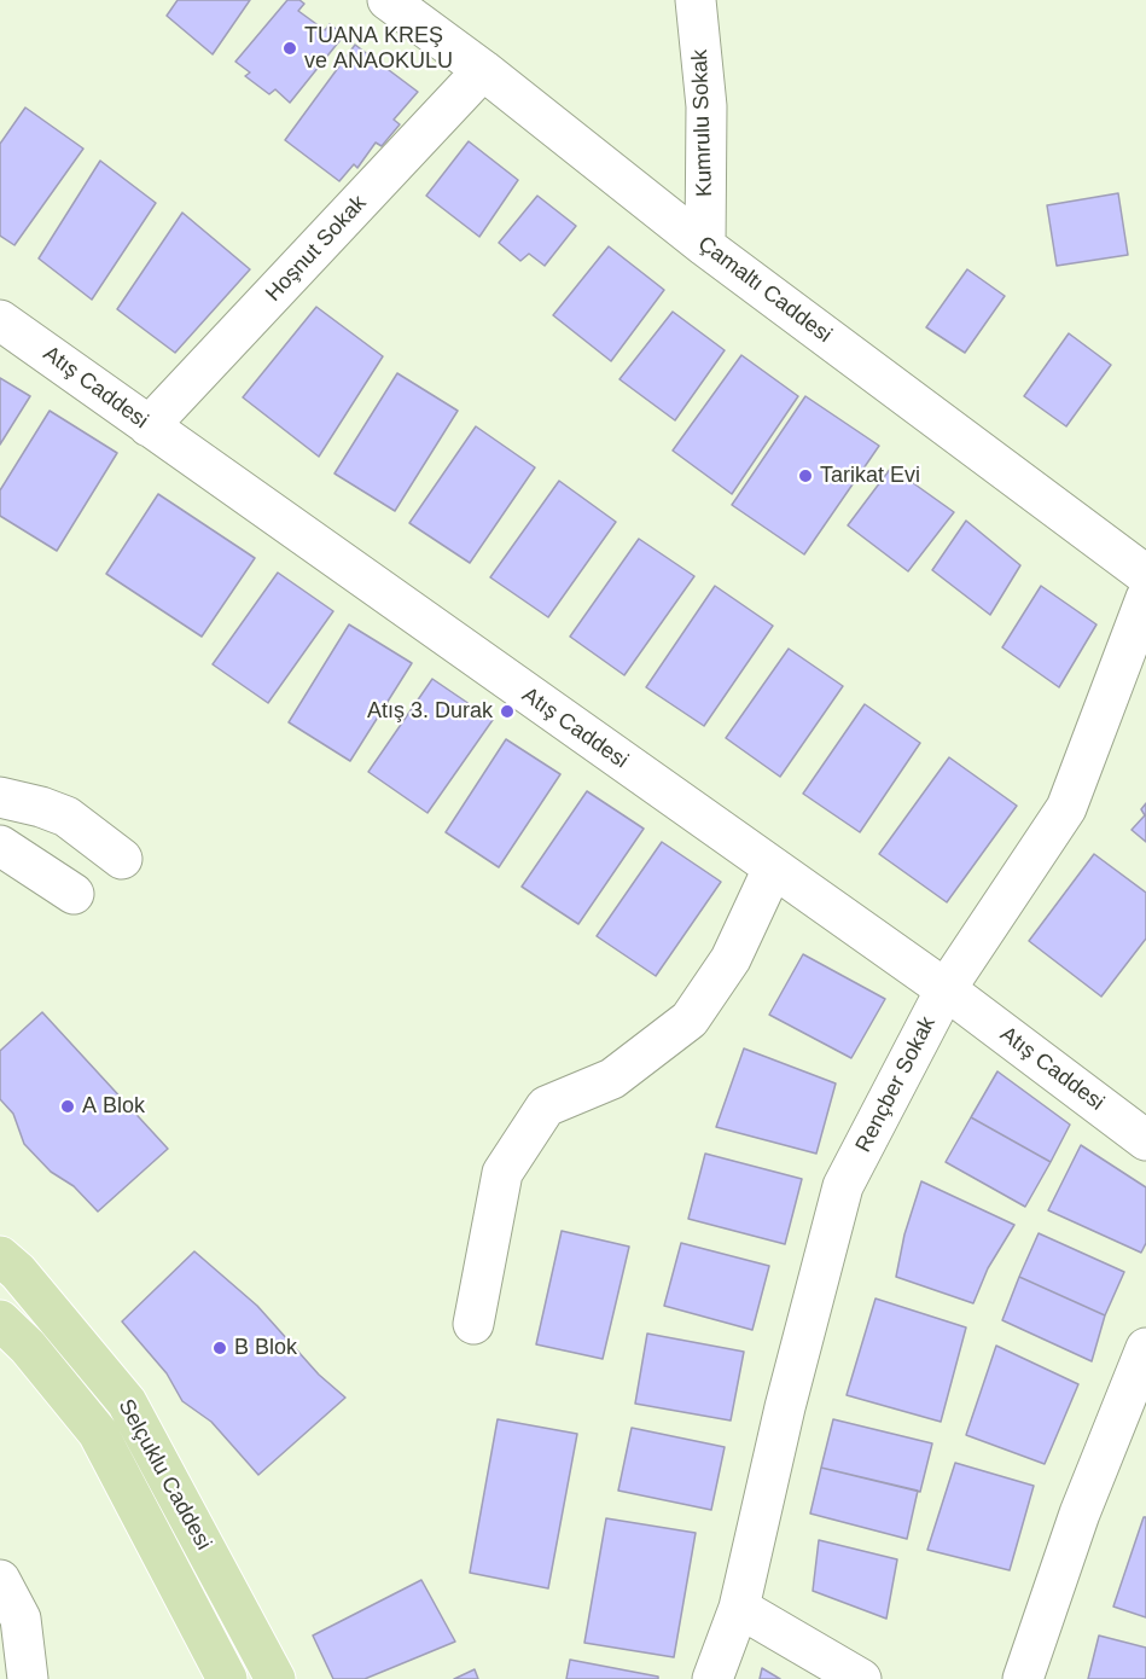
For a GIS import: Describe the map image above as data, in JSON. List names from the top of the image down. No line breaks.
{"streets":{"main road":["Selçuklu Caddesi"],"street":["Kumrulu Sokak","Hoşnut Sokak","Çamaltı Caddesi","Atış Caddesi","Rençber Sokak"]},"crossings":[["Kumrulu Sokak","Çamaltı Caddesi"],["Hoşnut Sokak","Çamaltı Caddesi"],["Hoşnut Sokak","Atış Caddesi"],["Atış Caddesi","Rençber Sokak"]],"places":["TUANA KREŞ ve ANAOKULU","Tarikat Evi","Atış 3. Durak","A Blok","B Blok"]}
